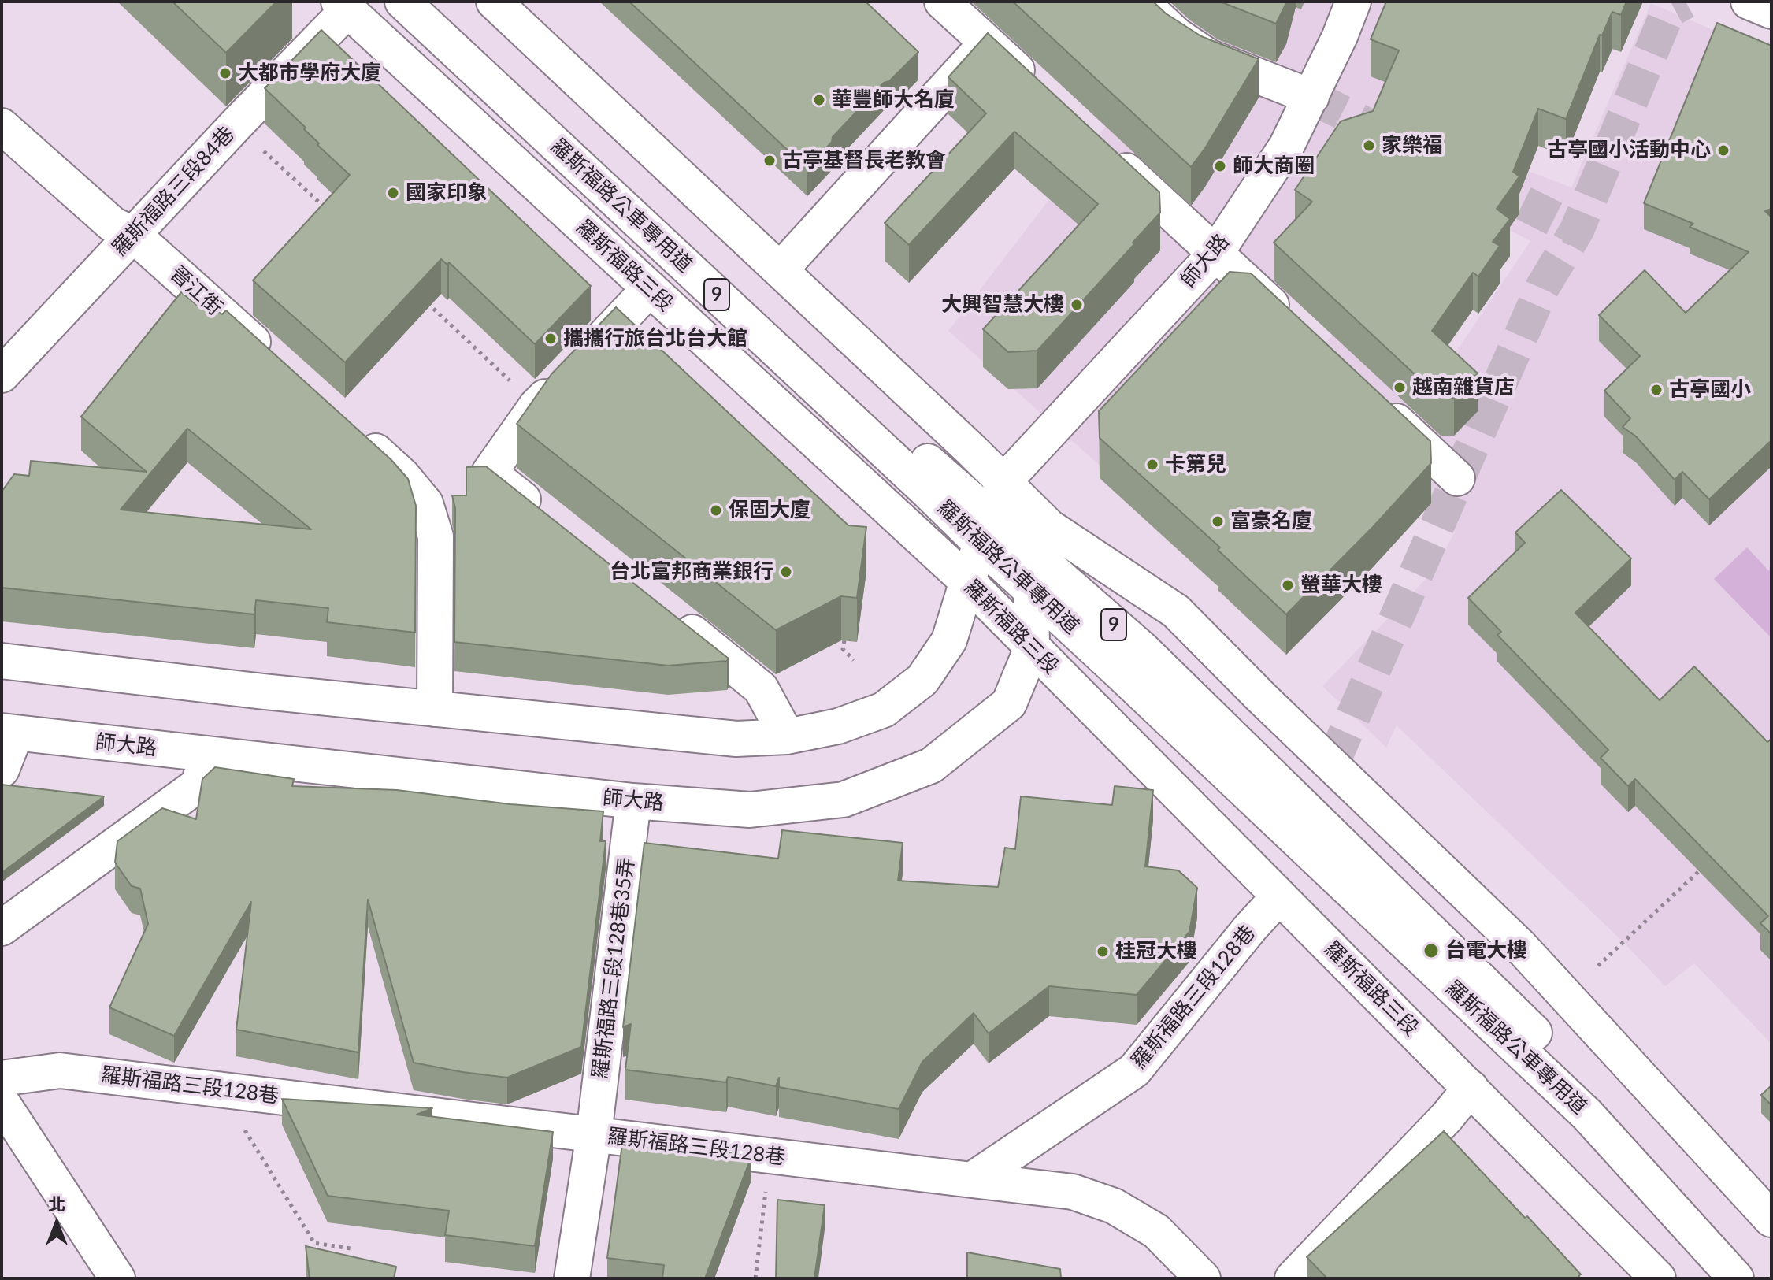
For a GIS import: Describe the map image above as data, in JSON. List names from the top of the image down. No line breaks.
{"streets":{"main road":["羅斯福路三段84巷","羅斯福路公車專用道","師大路","羅斯福路三段","晉江街","9","羅斯福路三段128巷35弄","羅斯福路三段128巷"]},"crossings":[["羅斯福路三段84巷","羅斯福路三段"],["羅斯福路三段84巷","晉江街"],["羅斯福路公車專用道","師大路"],["師大路","羅斯福路三段"],["師大路","9"],["師大路","羅斯福路三段128巷35弄"],["羅斯福路三段","羅斯福路三段128巷"],["羅斯福路三段128巷35弄","羅斯福路三段128巷"]],"places":["大都市學府大廈","華豐師大名廈","家樂福","古亭國小活動中心","古亭基督長老教會","師大商圈","國家印象","大興智慧大樓","攜攜行旅台北台大館","越南雜貨店","古亭國小","卡第兒","保固大廈","富豪名廈","台北富邦商業銀行","螢華大樓","台電大樓","桂冠大樓"],"north":"top"}
